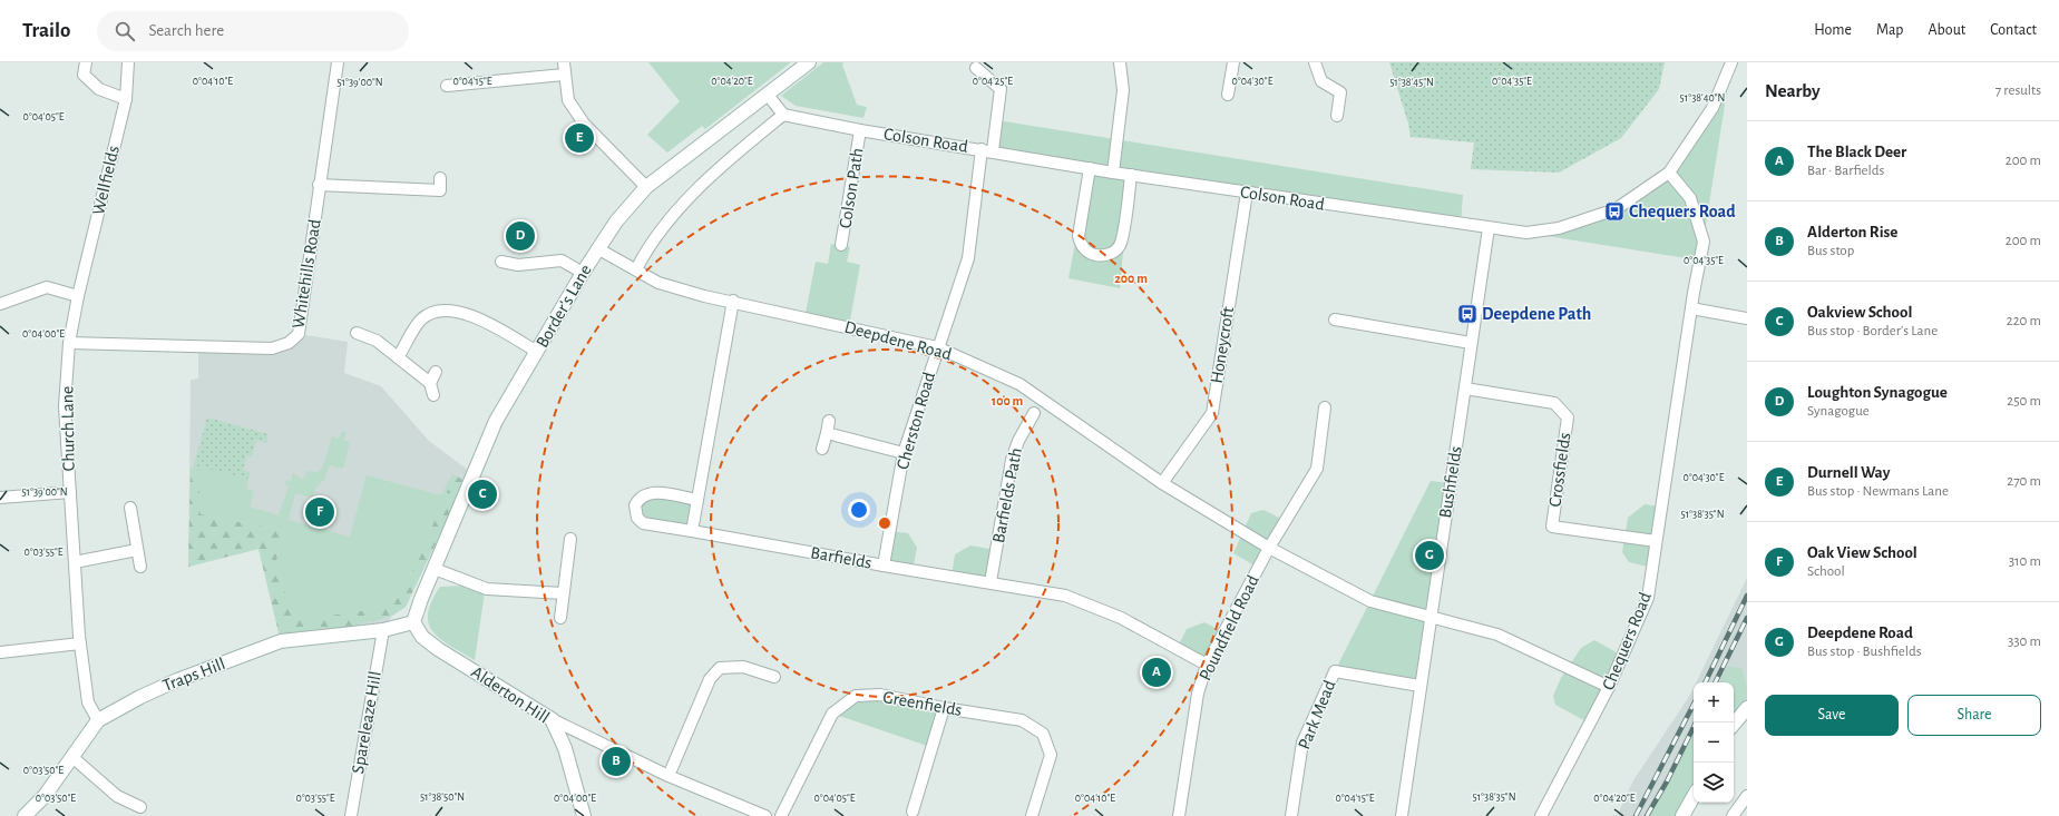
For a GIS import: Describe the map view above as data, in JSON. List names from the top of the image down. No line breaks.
{"streets":{"street":["Colson Road","Wellfields","Colson Path","Whitehills Road","Border's Lane","Deepdene Road","Honeycroft","Cherston Road","Church Lane","Crossfields","Bushfields","Barfields Path","Barfields","Poundfield Road","Chequers Road","Traps Hill","Alderton Hill","Greenfields","Park Mead","Spareleaze Hill"]},"crossings":[["Colson Road","Colson Path"],["Colson Road","Honeycroft"],["Colson Road","Cherston Road"],["Colson Road","Bushfields"],["Colson Road","Chequers Road"],["Wellfields","Church Lane"],["Whitehills Road","Church Lane"],["Border's Lane","Deepdene Road"],["Border's Lane","Traps Hill"],["Border's Lane","Alderton Hill"],["Deepdene Road","Honeycroft"],["Deepdene Road","Cherston Road"],["Deepdene Road","Bushfields"],["Deepdene Road","Poundfield Road"],["Deepdene Road","Chequers Road"],["Cherston Road","Barfields"],["Church Lane","Traps Hill"],["Crossfields","Bushfields"],["Crossfields","Chequers Road"],["Bushfields","Park Mead"],["Barfields Path","Barfields"],["Barfields","Poundfield Road"],["Traps Hill","Alderton Hill"],["Traps Hill","Spareleaze Hill"]],"places":{"bus stop":["Chequers Road","Deepdene Path"]},"page":{"header":"Trailo","search":"Search here","nav":["Home","Map","About","Contact"],"heading":["Nearby","7 results"],"list":[{"mark":"A","name":"The Black Deer","note":"Bar · Barfields","value":"200 m"},{"mark":"B","name":"Alderton Rise","note":"Bus stop","value":"200 m"},{"mark":"C","name":"Oakview School","note":"Bus stop · Border's Lane","value":"220 m"},{"mark":"D","name":"Loughton Synagogue","note":"Synagogue","value":"250 m"},{"mark":"E","name":"Durnell Way","note":"Bus stop · Newmans Lane","value":"270 m"},{"mark":"F","name":"Oak View School","note":"School","value":"310 m"},{"mark":"G","name":"Deepdene Road","note":"Bus stop · Bushfields","value":"330 m"}],"pins":["E","D","C","F","G","A","B"],"buttons":["Save","Share"],"map_buttons":["+","−"]},"coordinates":["0°04'10\"E","0°04'15\"E","0°04'20\"E","0°04'25\"E","0°04'30\"E","0°04'35\"E","51°39'00\"N","51°38'45\"N","51°38'40\"N","0°04'05\"E","0°04'00\"E","51°38'35\"N","0°03'55\"E","0°03'50\"E","51°38'50\"N"],"rings":["200 m","100 m"]}
